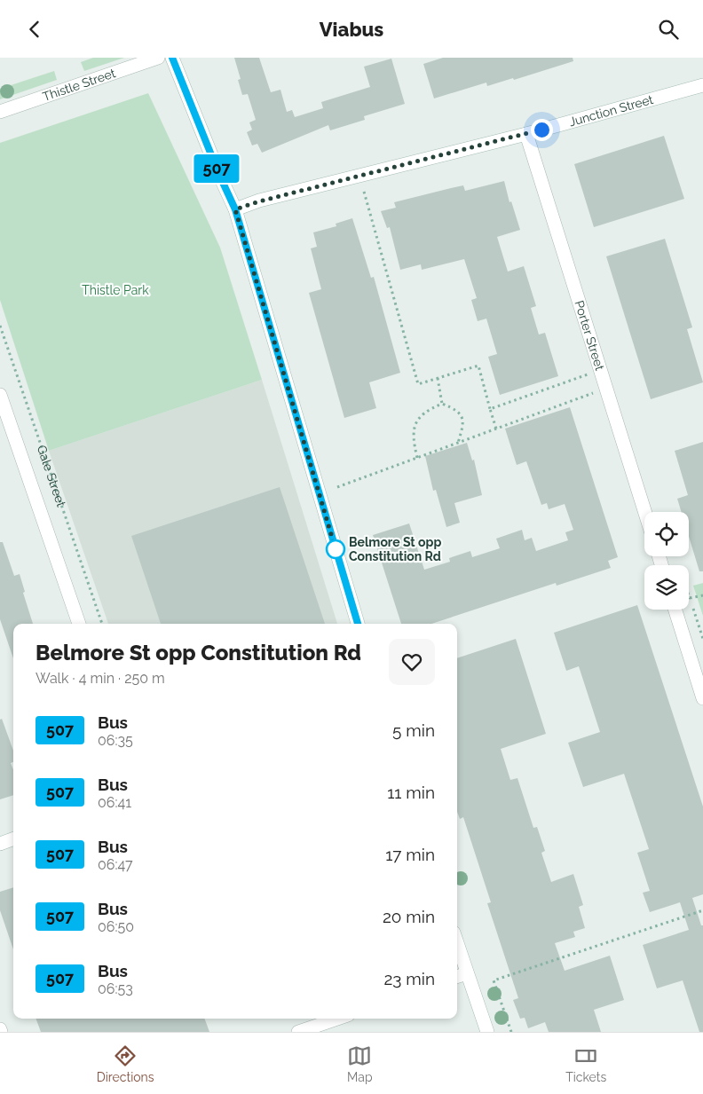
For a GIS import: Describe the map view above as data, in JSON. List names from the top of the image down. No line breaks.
{"streets":{"street":["Thistle Street","Junction Street","Porter Street","Gale Street"]},"crossings":[["Junction Street","Porter Street"]],"parks":["Thistle Park"],"places":["Belmore St opp Constitution Rd"],"lines":["bus line 507"],"page":{"header":"Viabus","on_map":"507","heading":["Belmore St opp Constitution Rd","Walk · 4 min · 250 m"],"list":[{"mark":"507","name":"Bus","note":"06:35","value":"5 min"},{"mark":"507","name":"Bus","note":"06:41","value":"11 min"},{"mark":"507","name":"Bus","note":"06:47","value":"17 min"},{"mark":"507","name":"Bus","note":"06:50","value":"20 min"},{"mark":"507","name":"Bus","note":"06:53","value":"23 min"}],"tabs":["Directions","Map","Tickets"]}}
